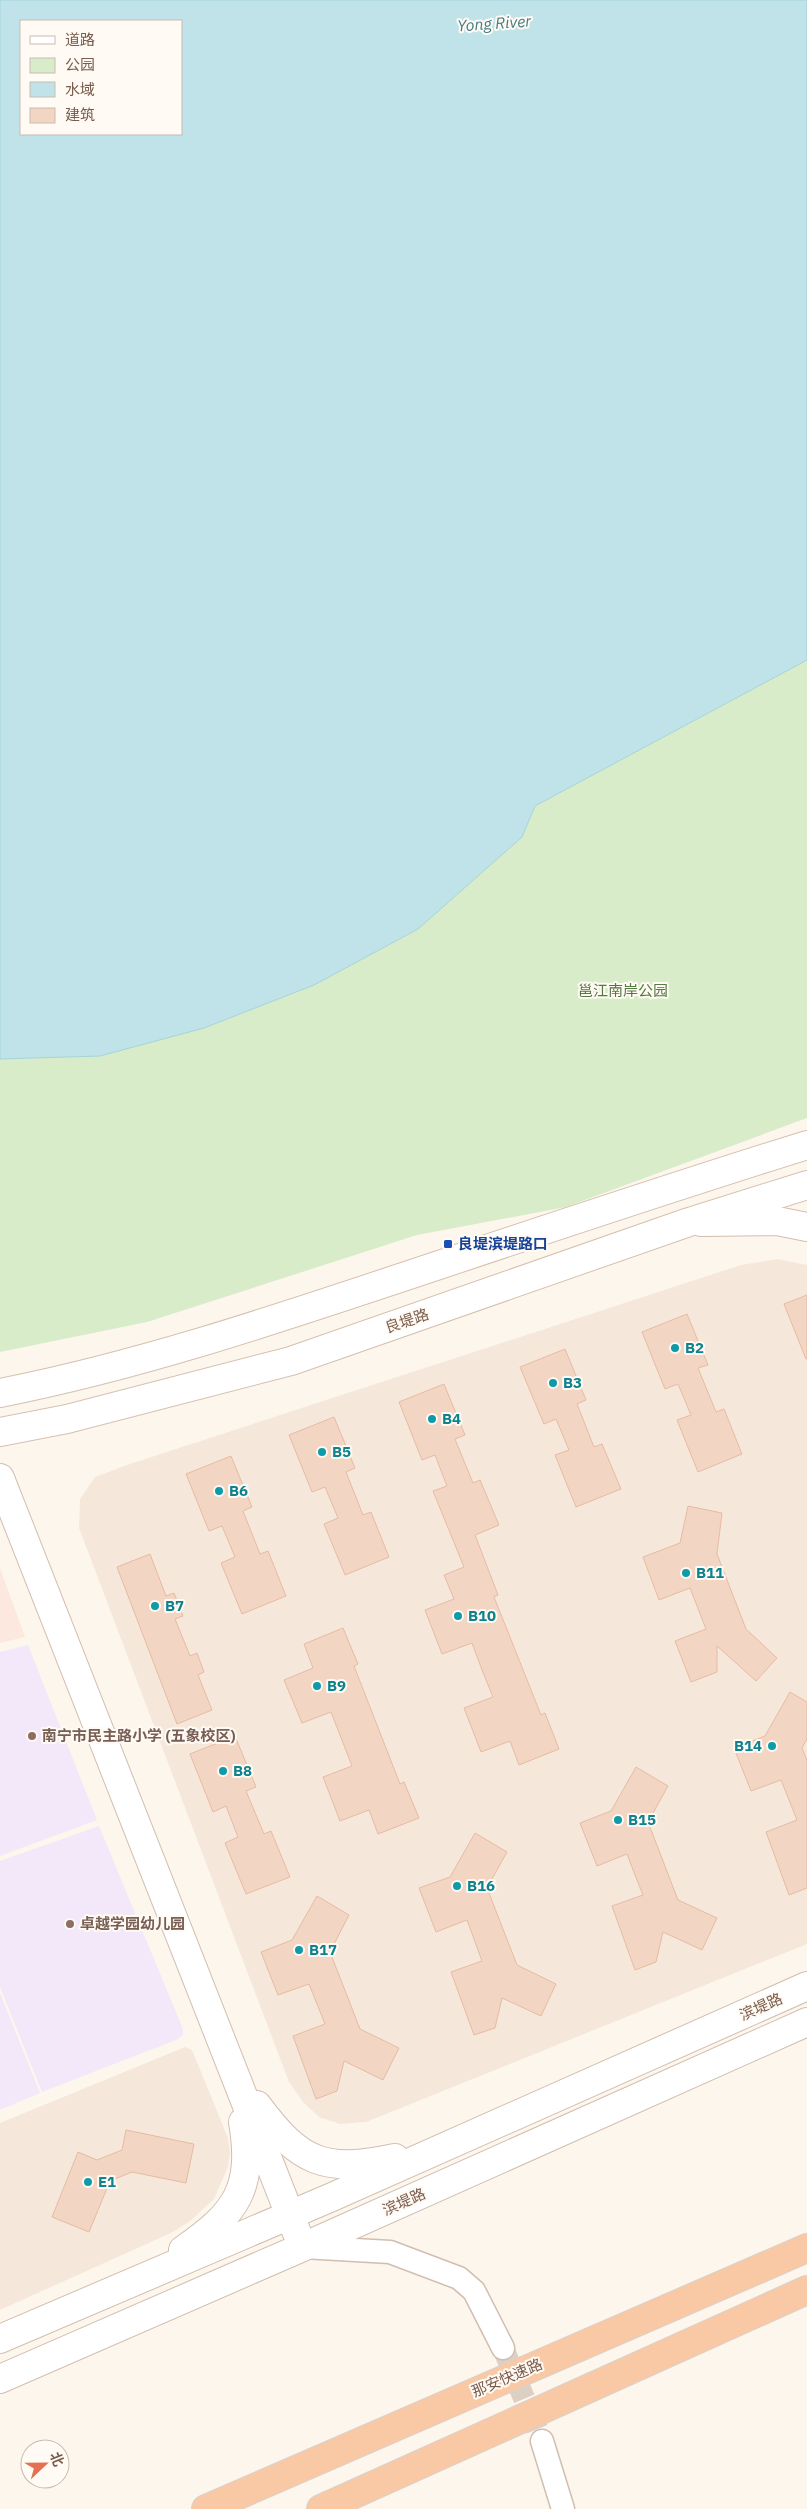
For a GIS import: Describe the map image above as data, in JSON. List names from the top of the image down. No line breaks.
{"streets":{"highway":["那安快速路"],"street":["良堤路","滨堤路"]},"water":["Yong River"],"parks":["邕江南岸公园"],"places":{"transit":["良堤滨堤路口"],"other":["B2","B3","B4","B5","B6","B11","B7","B10","B9","南宁市民主路小学 (五象校区)","B14","B8","B15","B16","卓越学园幼儿园","B17","E1"]},"legend":["道路","公园","水域","建筑"],"north":"right"}
